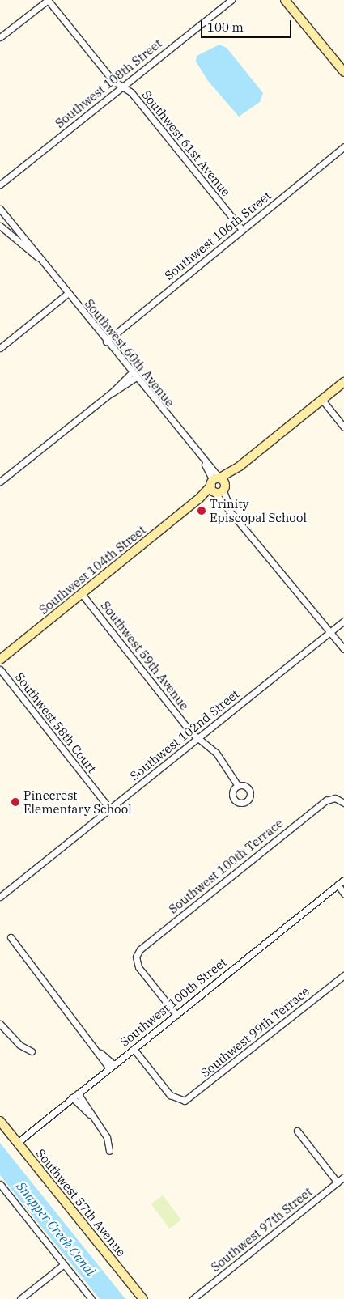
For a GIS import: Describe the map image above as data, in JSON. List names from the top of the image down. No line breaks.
{"streets":{"street":["Southwest 108th Street","Southwest 61st Avenue","Southwest 106th Street","Southwest 60th Avenue","Southwest 104th Street","Southwest 59th Avenue","Southwest 58th Court","Southwest 102nd Street","Southwest 100th Terrace","Southwest 100th Street","Southwest 99th Terrace","Southwest 57th Avenue","Southwest 97th Street"]},"crossings":[["Southwest 108th Street","Southwest 61st Avenue"],["Southwest 61st Avenue","Southwest 106th Street"],["Southwest 106th Street","Southwest 60th Avenue"],["Southwest 60th Avenue","Southwest 104th Street"],["Southwest 60th Avenue","Southwest 102nd Street"],["Southwest 104th Street","Southwest 59th Avenue"],["Southwest 59th Avenue","Southwest 102nd Street"],["Southwest 58th Court","Southwest 102nd Street"],["Southwest 100th Terrace","Southwest 100th Street"],["Southwest 100th Street","Southwest 99th Terrace"],["Southwest 100th Street","Southwest 57th Avenue"]],"water":["Snapper Creek Canal"],"places":["Trinity Episcopal School","Pinecrest Elementary School"],"scale_bar":"100 m"}
